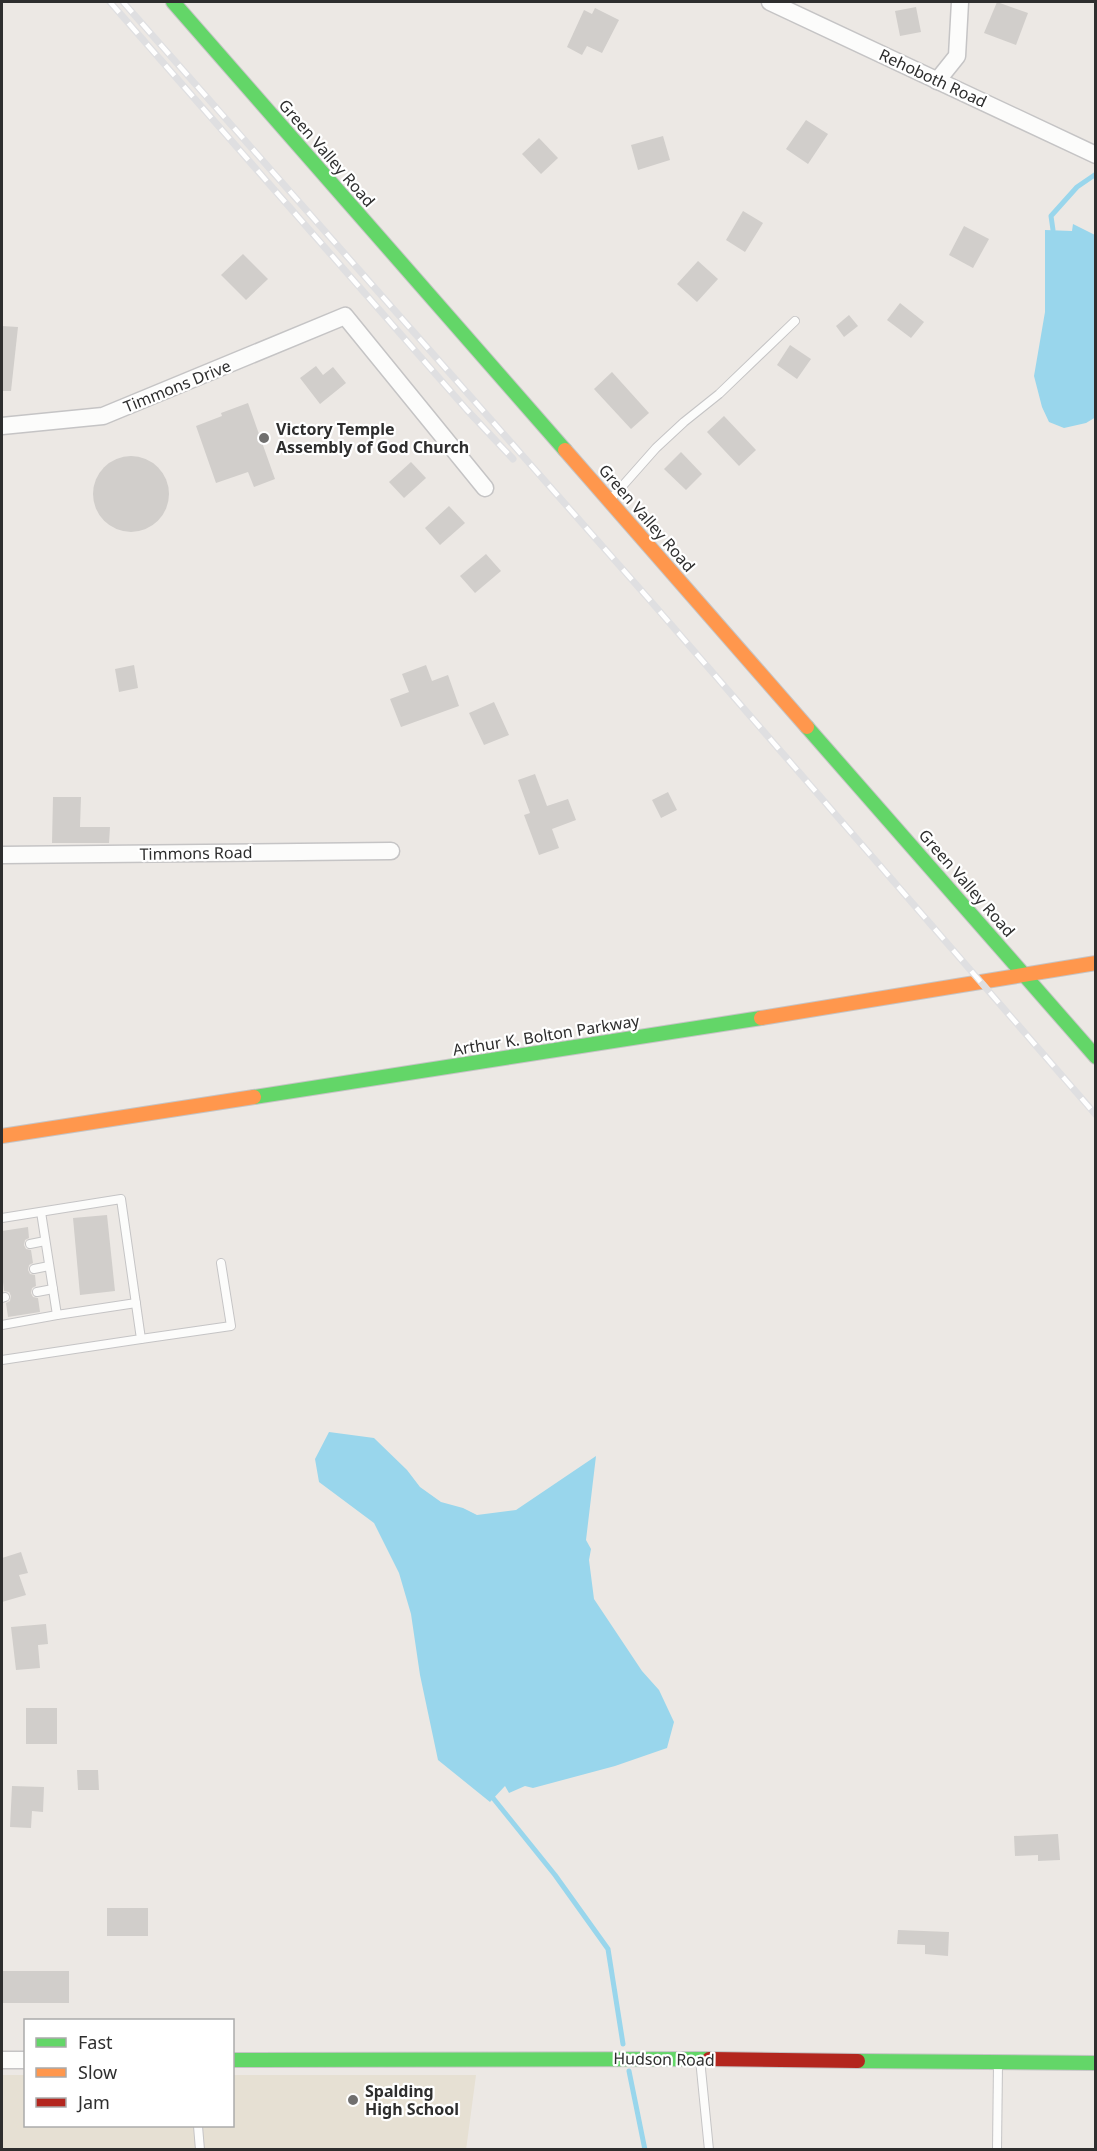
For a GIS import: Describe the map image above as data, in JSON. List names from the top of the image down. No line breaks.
{"streets":{"street":["Rehoboth Road","Green Valley Road","Timmons Drive","Timmons Road","Arthur K. Bolton Parkway","Hudson Road"]},"crossings":[["Green Valley Road","Arthur K. Bolton Parkway"]],"places":["Victory Temple Assembly of God Church","Spalding High School"],"legend":["Fast","Slow","Jam"]}
